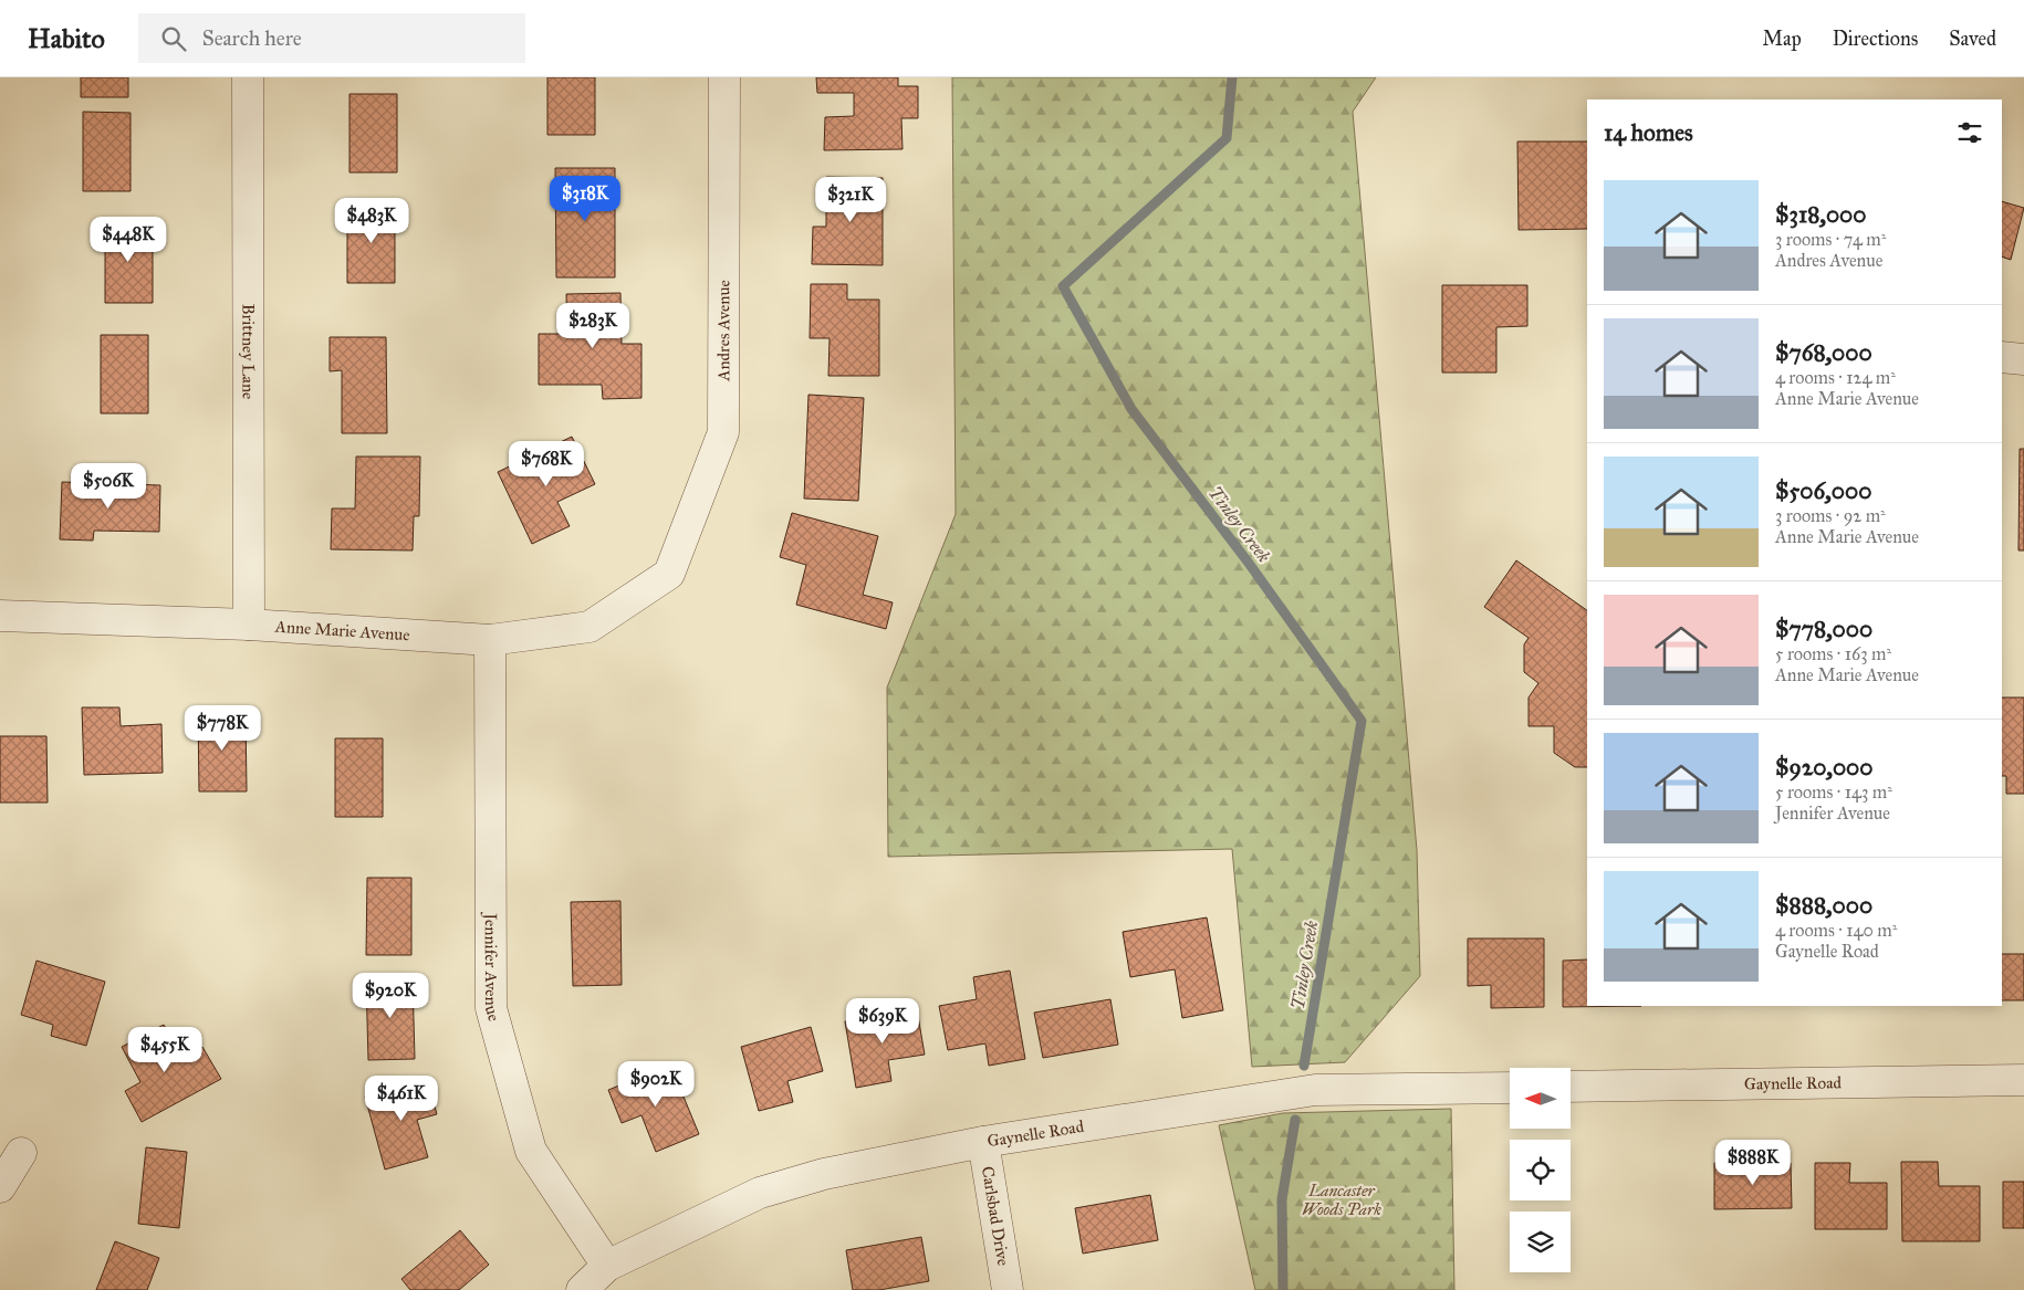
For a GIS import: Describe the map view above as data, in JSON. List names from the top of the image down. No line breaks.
{"streets":{"street":["Andres Avenue","Brittney Lane","Anne Marie Avenue","Jennifer Avenue","Gaynelle Road","Carlsbad Drive"]},"crossings":[["Andres Avenue","Anne Marie Avenue"],["Brittney Lane","Anne Marie Avenue"],["Anne Marie Avenue","Jennifer Avenue"],["Jennifer Avenue","Gaynelle Road"],["Gaynelle Road","Carlsbad Drive"]],"water":["Tinley Creek"],"parks":["Lancaster Woods Park"],"north":"left","page":{"header":"Habito","search":"Search here","nav":["Map","Directions","Saved"],"heading":"14 homes","list":[{"name":"$318,000","note":"3 rooms · 74 m² · Andres Avenue"},{"name":"$768,000","note":"4 rooms · 124 m² · Anne Marie Avenue"},{"name":"$506,000","note":"3 rooms · 92 m² · Anne Marie Avenue"},{"name":"$778,000","note":"5 rooms · 163 m² · Anne Marie Avenue"},{"name":"$920,000","note":"5 rooms · 143 m² · Jennifer Avenue"},{"name":"$888,000","note":"4 rooms · 140 m² · Gaynelle Road"}],"price":["$318K","$321K","$483K","$448K","$283K","$768K","$506K","$778K","$920K","$639K","$455K","$902K","$461K","$888K"]}}
